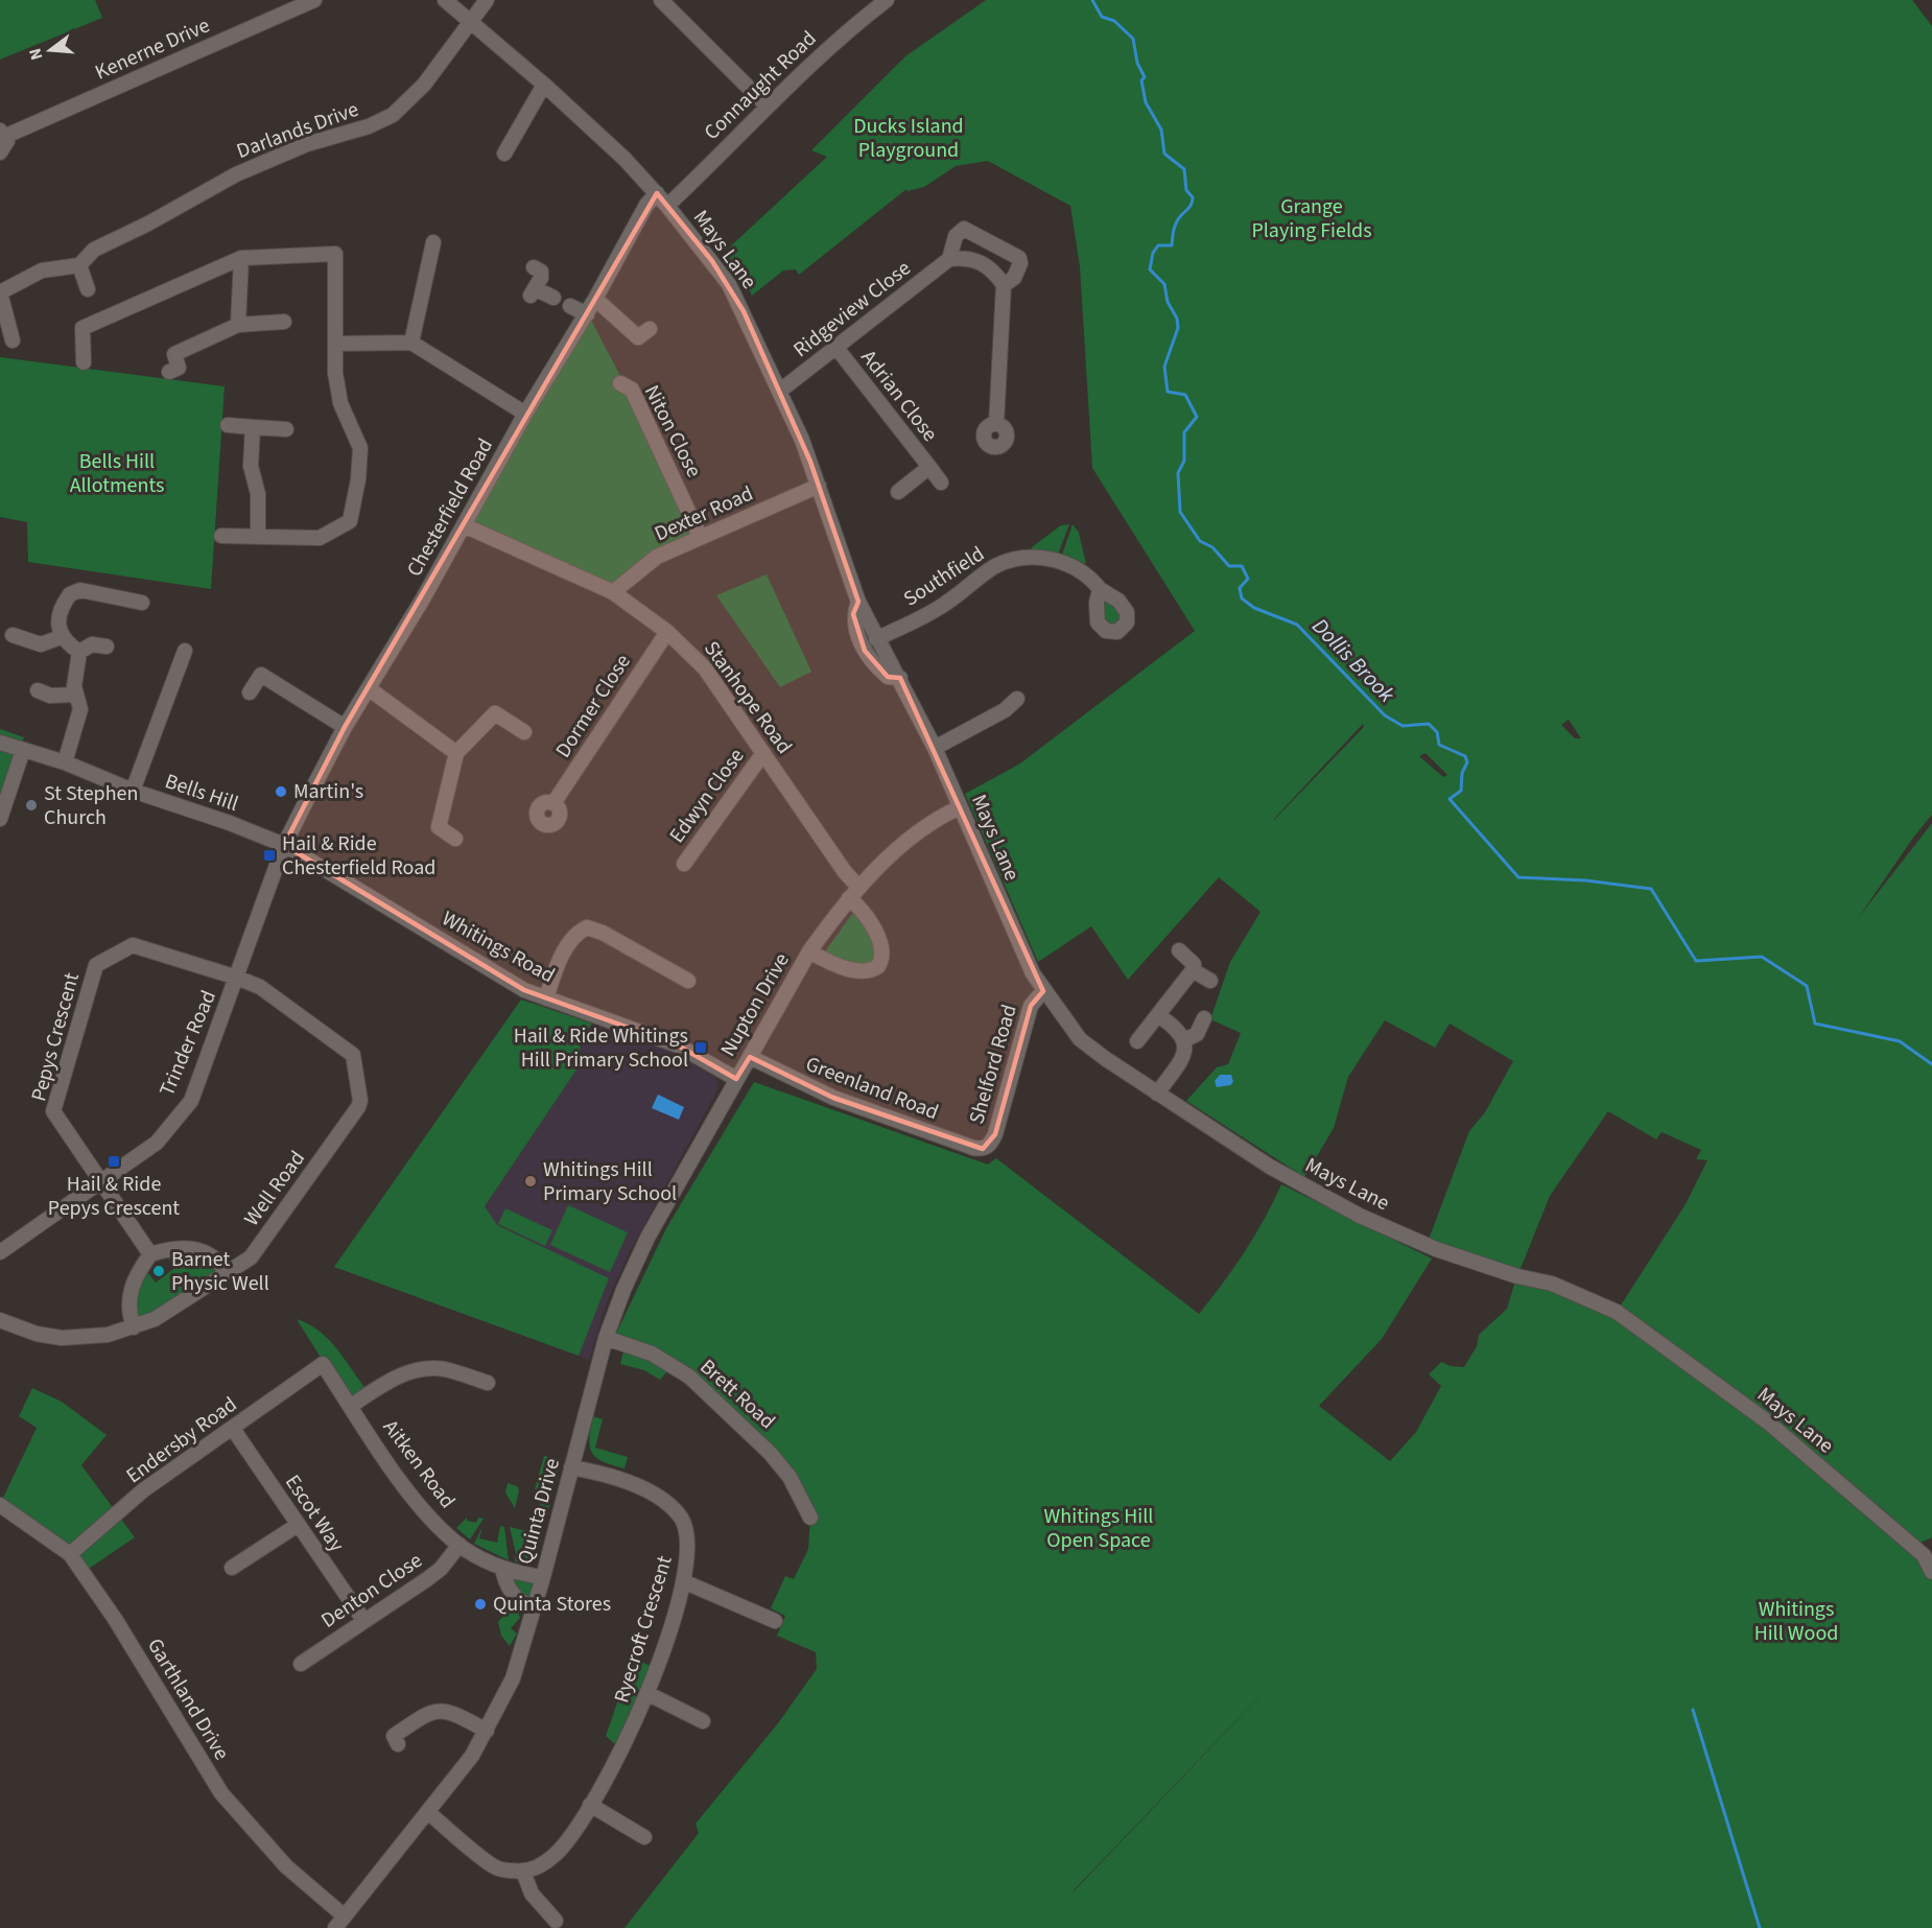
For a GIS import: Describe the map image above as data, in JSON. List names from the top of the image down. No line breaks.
{"streets":{"street":["Kenerne Drive","Connaught Road","Darlands Drive","Mays Lane","Ridgeview Close","Adrian Close","Niton Close","Chesterfield Road","Dexter Road","Southfield","Stanhope Road","Dormer Close","Bells Hill","Edwyn Close","Whitings Road","Nupton Drive","Pepys Crescent","Trinder Road","Shelford Road","Greenland Road","Well Road","Brett Road","Endersby Road","Aitken Road","Quinta Drive","Escot Way","Denton Close","Ryecroft Crescent","Garthland Drive"]},"crossings":[["Connaught Road","Mays Lane"],["Darlands Drive","Mays Lane"],["Mays Lane","Ridgeview Close"],["Mays Lane","Chesterfield Road"],["Mays Lane","Dexter Road"],["Mays Lane","Southfield"],["Mays Lane","Nupton Drive"],["Mays Lane","Shelford Road"],["Ridgeview Close","Adrian Close"],["Niton Close","Dexter Road"],["Chesterfield Road","Stanhope Road"],["Chesterfield Road","Bells Hill"],["Chesterfield Road","Whitings Road"],["Chesterfield Road","Trinder Road"],["Dexter Road","Stanhope Road"],["Stanhope Road","Dormer Close"],["Stanhope Road","Edwyn Close"],["Stanhope Road","Nupton Drive"],["Bells Hill","Whitings Road"],["Bells Hill","Trinder Road"],["Whitings Road","Nupton Drive"],["Whitings Road","Trinder Road"],["Whitings Road","Quinta Drive"],["Nupton Drive","Greenland Road"],["Nupton Drive","Quinta Drive"],["Pepys Crescent","Trinder Road"],["Pepys Crescent","Well Road"],["Trinder Road","Well Road"],["Shelford Road","Greenland Road"],["Brett Road","Quinta Drive"],["Endersby Road","Aitken Road"],["Endersby Road","Escot Way"],["Endersby Road","Garthland Drive"],["Aitken Road","Quinta Drive"],["Aitken Road","Denton Close"],["Quinta Drive","Ryecroft Crescent"],["Quinta Drive","Garthland Drive"],["Escot Way","Denton Close"]],"water":["Dollis Brook"],"parks":["Ducks Island Playground","Grange Playing Fields","Bells Hill Allotments","Whitings Hill Open Space","Whitings Hill Wood"],"places":{"other":["Martin's","St Stephen Church","Whitings Hill Primary School","Barnet Physic Well","Quinta Stores"],"transit":["Hail & Ride Chesterfield Road","Hail & Ride Whitings Hill Primary School","Hail & Ride Pepys Crescent"]},"north":"left"}
